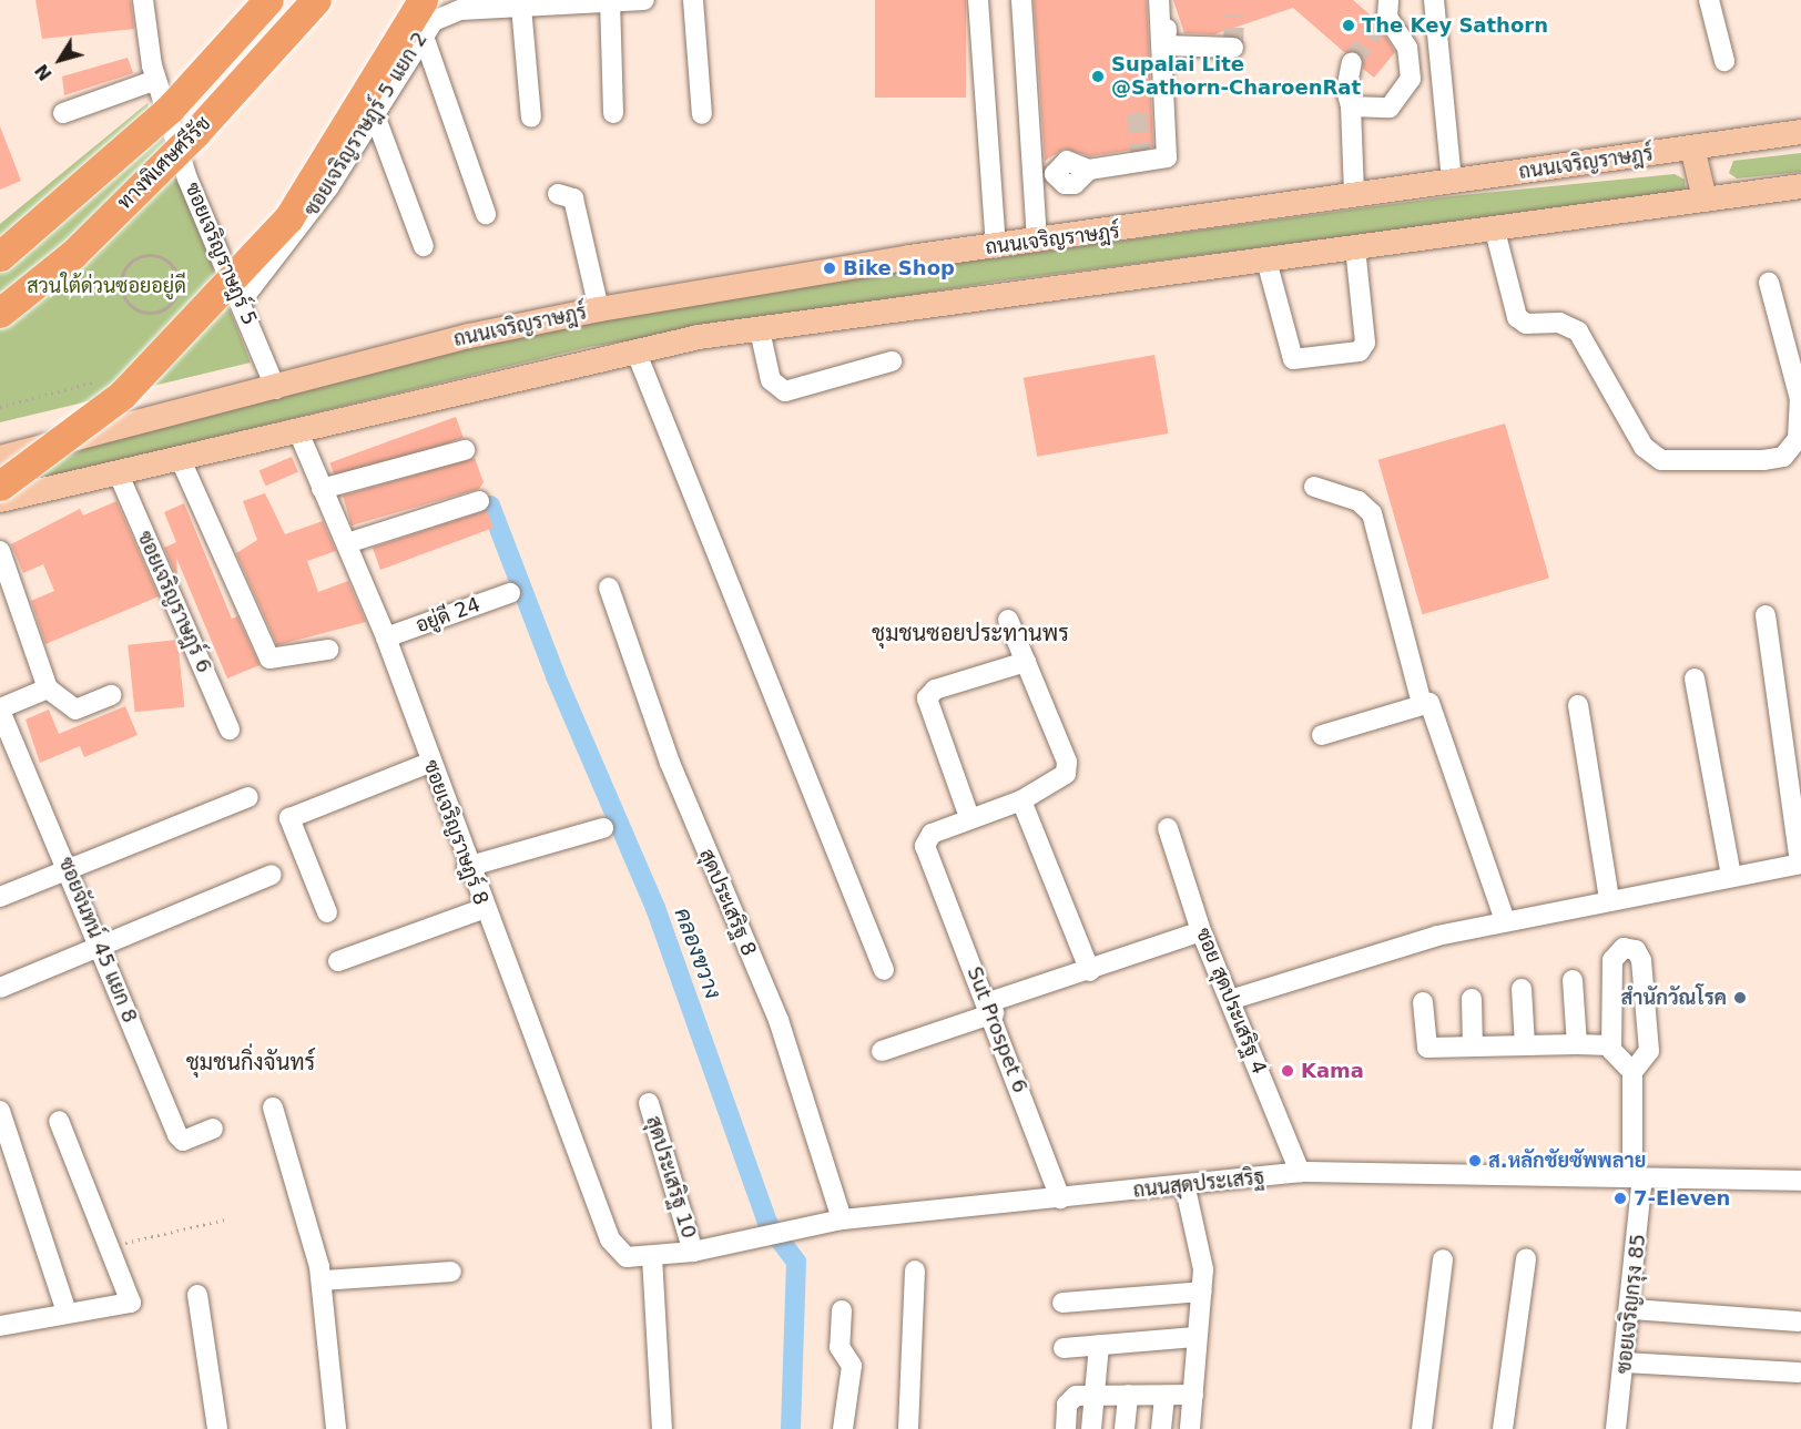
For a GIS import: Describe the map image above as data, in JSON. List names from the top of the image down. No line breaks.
{"streets":{"highway":["ทางพิเศษศรีรัช"],"main road":["ถนนเจริญราษฎร์"],"street":["ซอยเจริญราษฎร์ 5 แยก 2","ซอยเจริญราษฎร์ 5","ซอยเจริญราษฎร์ 6","อยู่ดี 24","ซอยเจริญราษฎร์ 8","สุดประเสริฐ 8","ซอยจันทน์ 45 แยก 8","ซอย สุดประเสริฐ 4","Sut Prospet 6","สุดประเสริฐ 10","ถนนสุดประเสริฐ","ซอยเจริญกรุง 85"]},"crossings":[["ซอยเจริญราษฎร์ 5 แยก 2","ซอยเจริญราษฎร์ 5"],["ถนนเจริญราษฎร์","ซอยเจริญราษฎร์ 5"],["อยู่ดี 24","ซอยเจริญราษฎร์ 8"],["ซอยเจริญราษฎร์ 8","ถนนสุดประเสริฐ"],["สุดประเสริฐ 8","ถนนสุดประเสริฐ"],["ซอย สุดประเสริฐ 4","ถนนสุดประเสริฐ"],["Sut Prospet 6","ถนนสุดประเสริฐ"],["สุดประเสริฐ 10","ถนนสุดประเสริฐ"],["ถนนสุดประเสริฐ","ซอยเจริญกรุง 85"]],"districts":["ชุมชนซอยประทานพร","ชุมชนกิ่งจันทร์"],"water":["คลองขวาง"],"parks":["สวนใต้ด่วนซอยอยู่ดี"],"places":["The Key Sathorn","Supalai Lite @Sathorn-CharoenRat","Bike Shop","สำนักวัณโรค","Kama","ส.หลักชัยซัพพลาย","7-Eleven"],"north":"bottom left"}
